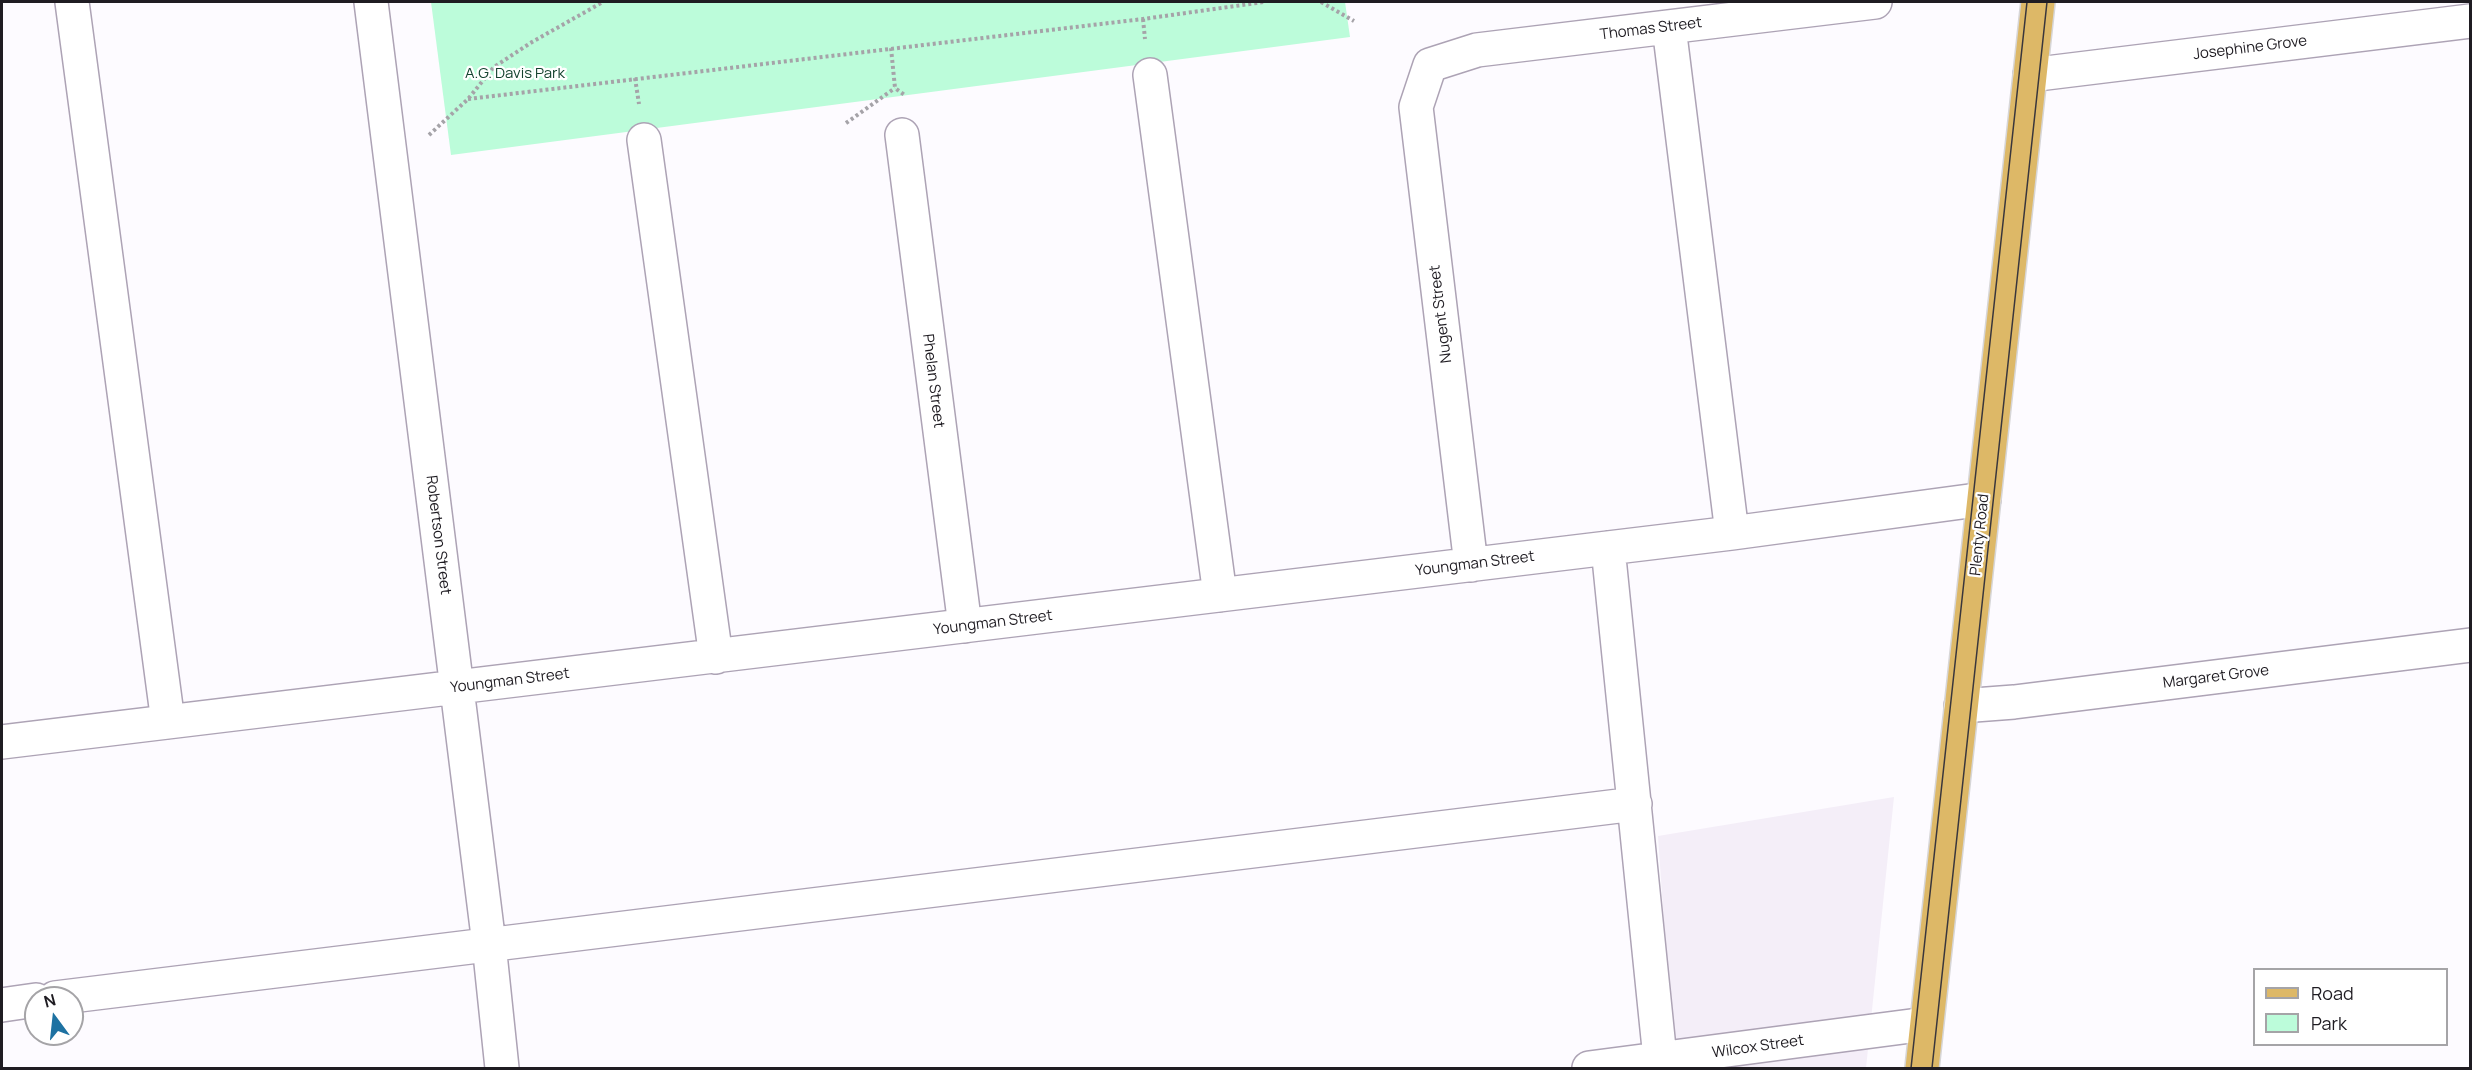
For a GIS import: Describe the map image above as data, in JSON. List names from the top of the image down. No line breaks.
{"streets":{"main road":["Plenty Road"],"street":["Thomas Street","Josephine Grove","Nugent Street","Phelan Street","Robertson Street","Youngman Street","Margaret Grove","Wilcox Street"]},"crossings":[["Thomas Street","Nugent Street"],["Josephine Grove","Plenty Road"],["Nugent Street","Youngman Street"],["Phelan Street","Youngman Street"],["Robertson Street","Youngman Street"],["Plenty Road","Youngman Street"],["Plenty Road","Margaret Grove"],["Plenty Road","Wilcox Street"]],"parks":["A.G. Davis Park"],"legend":["Road","Park"],"north":"top"}
